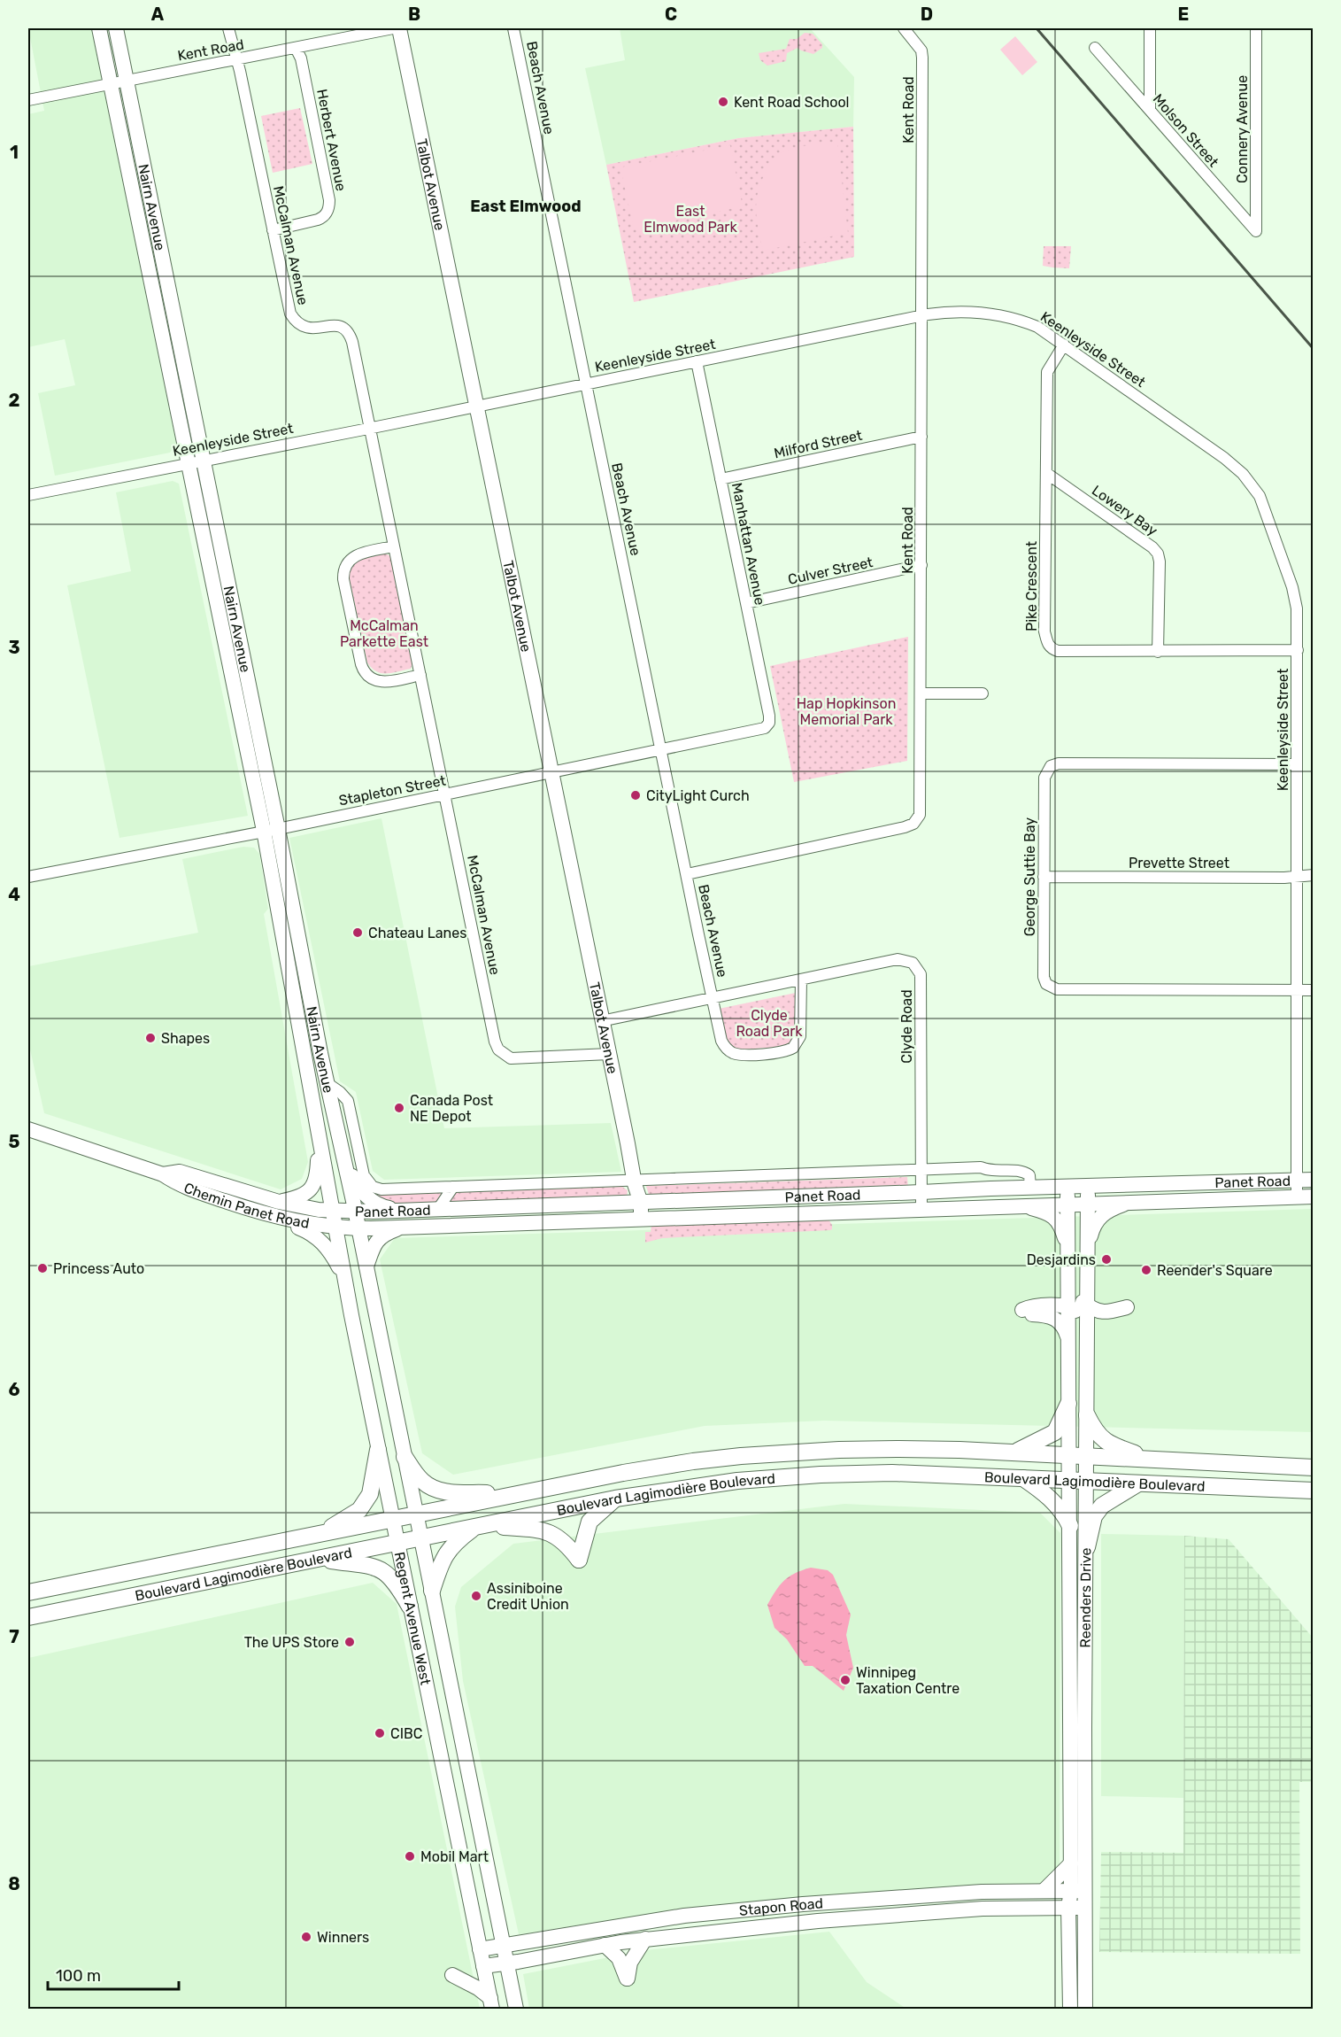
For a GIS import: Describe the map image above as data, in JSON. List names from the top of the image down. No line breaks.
{"streets":{"main road":["Boulevard Lagimodière Boulevard"],"street":["Kent Road","Beach Avenue","Connery Avenue","Molson Street","Herbert Avenue","Talbot Avenue","Nairn Avenue","McCalman Avenue","Keenleyside Street","Milford Street","Lowery Bay","Manhattan Avenue","Culver Street","Pike Crescent","Stapleton Street","Prevette Street","George Suttie Bay","Clyde Road","Panet Road","Chemin Panet Road","Reenders Drive","Regent Avenue West","Stapon Road"]},"crossings":[["Kent Road","Beach Avenue"],["Kent Road","Herbert Avenue"],["Kent Road","Nairn Avenue"],["Kent Road","McCalman Avenue"],["Kent Road","Keenleyside Street"],["Kent Road","Milford Street"],["Kent Road","Culver Street"],["Beach Avenue","Keenleyside Street"],["Beach Avenue","Stapleton Street"],["Beach Avenue","Clyde Road"],["Connery Avenue","Molson Street"],["Herbert Avenue","McCalman Avenue"],["Talbot Avenue","McCalman Avenue"],["Talbot Avenue","Keenleyside Street"],["Talbot Avenue","Stapleton Street"],["Talbot Avenue","Clyde Road"],["Talbot Avenue","Panet Road"],["Nairn Avenue","Keenleyside Street"],["Nairn Avenue","Stapleton Street"],["Nairn Avenue","Panet Road"],["Nairn Avenue","Chemin Panet Road"],["Nairn Avenue","Regent Avenue West"],["McCalman Avenue","Keenleyside Street"],["McCalman Avenue","Stapleton Street"],["Keenleyside Street","Manhattan Avenue"],["Keenleyside Street","Pike Crescent"],["Keenleyside Street","Prevette Street"],["Keenleyside Street","George Suttie Bay"],["Keenleyside Street","Panet Road"],["Milford Street","Manhattan Avenue"],["Lowery Bay","Pike Crescent"],["Manhattan Avenue","Culver Street"],["Manhattan Avenue","Stapleton Street"],["Prevette Street","George Suttie Bay"],["Clyde Road","Panet Road"],["Panet Road","Chemin Panet Road"],["Panet Road","Reenders Drive"],["Panet Road","Regent Avenue West"],["Chemin Panet Road","Regent Avenue West"],["Boulevard Lagimodière Boulevard","Reenders Drive"],["Boulevard Lagimodière Boulevard","Regent Avenue West"],["Reenders Drive","Stapon Road"],["Regent Avenue West","Stapon Road"]],"districts":["East Elmwood"],"parks":["East Elmwood Park","McCalman Parkette East","Hap Hopkinson Memorial Park","Clyde Road Park"],"places":["Kent Road School","CityLight Curch","Chateau Lanes","Shapes","Canada Post NE Depot","Desjardins","Princess Auto","Reender's Square","Assiniboine Credit Union","The UPS Store","Winnipeg Taxation Centre","CIBC","Mobil Mart","Winners"],"scale_bar":"100 m","grid":{"columns":["A","B","C","D","E"],"rows":["1","2","3","4","5","6","7","8"]}}
